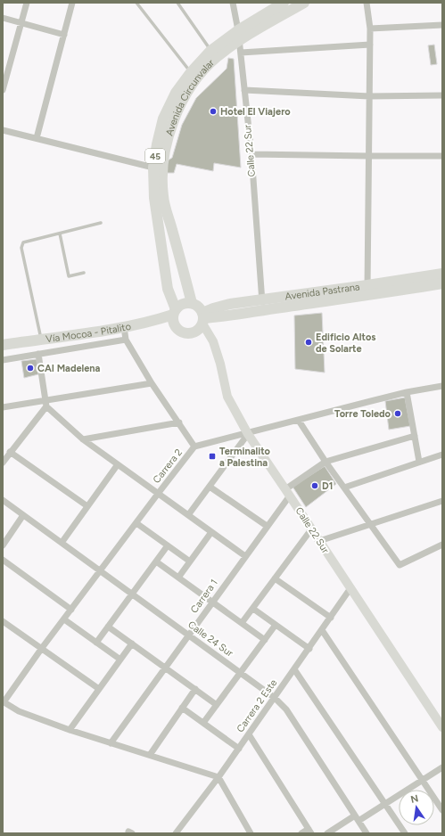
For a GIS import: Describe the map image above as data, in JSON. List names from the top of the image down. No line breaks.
{"streets":{"main road":["Avenida Circunvalar","Calle 22 Sur","45","Avenida Pastrana","Vía Mocoa - Pitalito"],"street":["Carrera 2","Carrera 1","Calle 24 Sur","Carrera 2 Este"]},"crossings":[["Avenida Circunvalar","Calle 22 Sur"],["Avenida Circunvalar","Avenida Pastrana"],["Avenida Circunvalar","Vía Mocoa - Pitalito"],["Calle 22 Sur","Avenida Pastrana"],["Calle 22 Sur","Vía Mocoa - Pitalito"],["Calle 22 Sur","Carrera 2"],["Calle 22 Sur","Carrera 1"],["Calle 22 Sur","Carrera 2 Este"],["Avenida Pastrana","Vía Mocoa - Pitalito"],["Carrera 2","Calle 24 Sur"],["Carrera 1","Calle 24 Sur"],["Calle 24 Sur","Carrera 2 Este"]],"places":{"other":["Hotel El Viajero","Edificio Altos de Solarte","CAI Madelena","Torre Toledo","D1"],"transit":["Terminalito a Palestina"]},"north":"top"}
